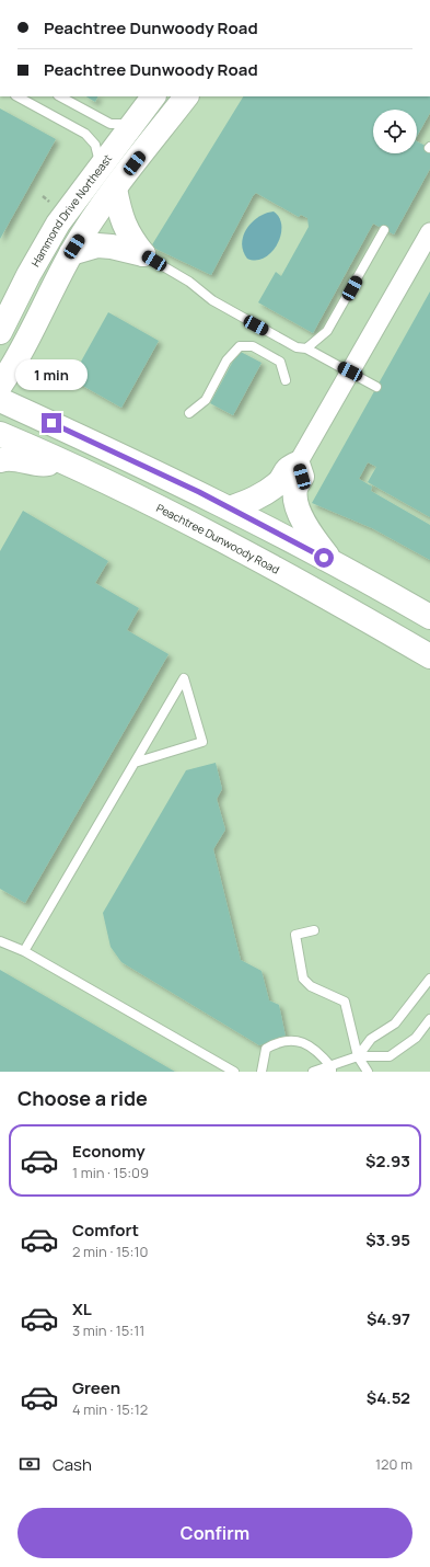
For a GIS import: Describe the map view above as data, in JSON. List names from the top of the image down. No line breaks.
{"streets":{"main road":["Hammond Drive Northeast","Peachtree Dunwoody Road"]},"page":{"banner":["Peachtree Dunwoody Road","Peachtree Dunwoody Road"],"bubble":"1 min","heading":"Choose a ride","list":[{"name":"Economy","note":"1 min · 15:09","value":"$2.93"},{"name":"Comfort","note":"2 min · 15:10","value":"$3.95"},{"name":"XL","note":"3 min · 15:11","value":"$4.97"},{"name":"Green","note":"4 min · 15:12","value":"$4.52"}],"pay":["Cash","120 m"],"buttons":"Confirm"}}
